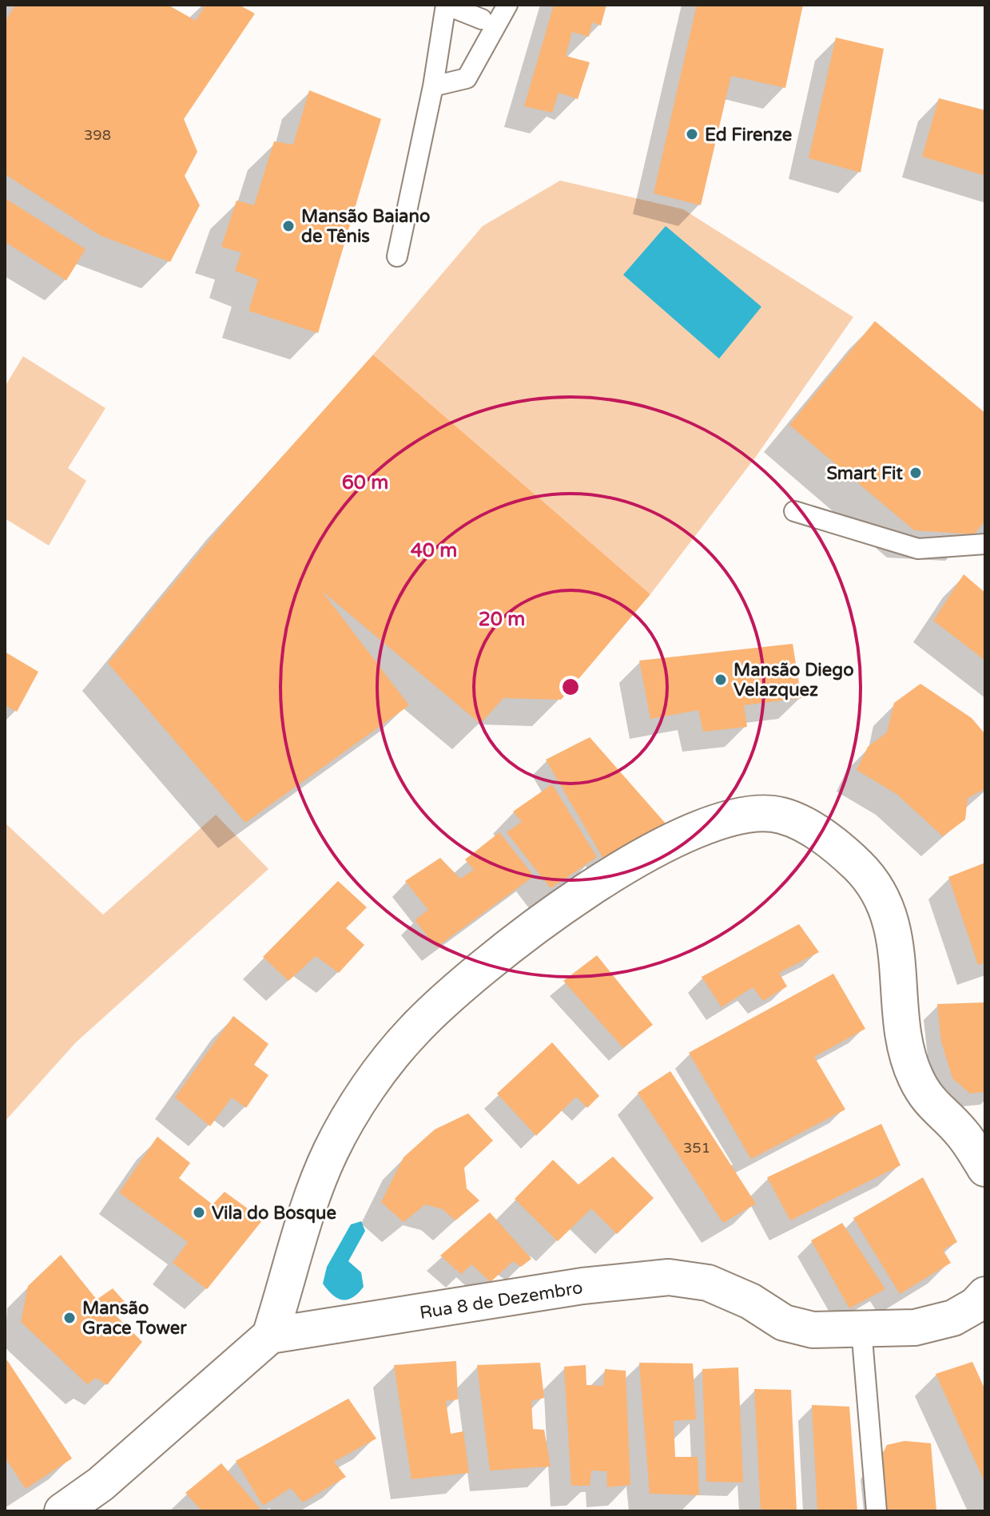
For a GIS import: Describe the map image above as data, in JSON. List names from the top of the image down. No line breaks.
{"streets":{"street":["Rua 8 de Dezembro"]},"places":["Ed Firenze","Mansão Baiano de Tênis","Smart Fit","Mansão Diego Velazquez","Vila do Bosque","Mansão Grace Tower"],"house_numbers":["398","351"],"rings":["60 m","40 m","20 m"]}
